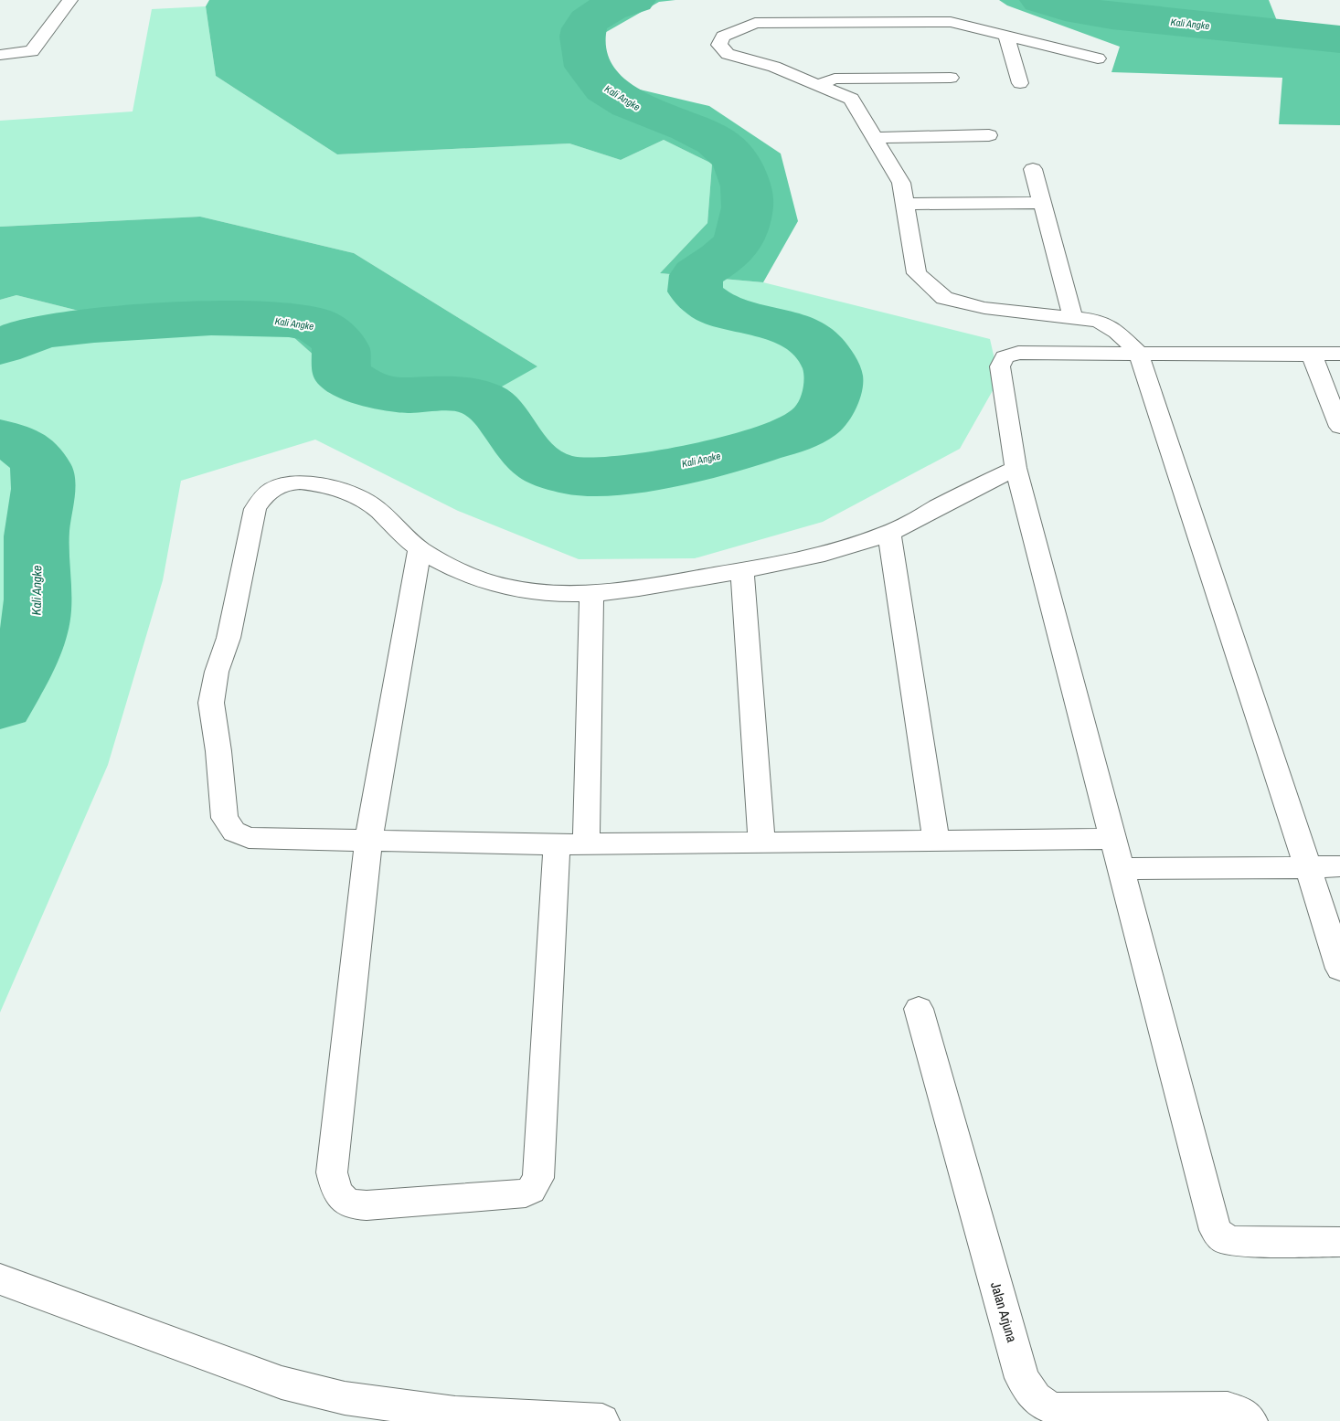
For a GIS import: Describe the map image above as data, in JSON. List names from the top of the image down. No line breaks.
{"streets":{"street":["Jalan Arjuna"]},"water":["Kali Angke"]}
